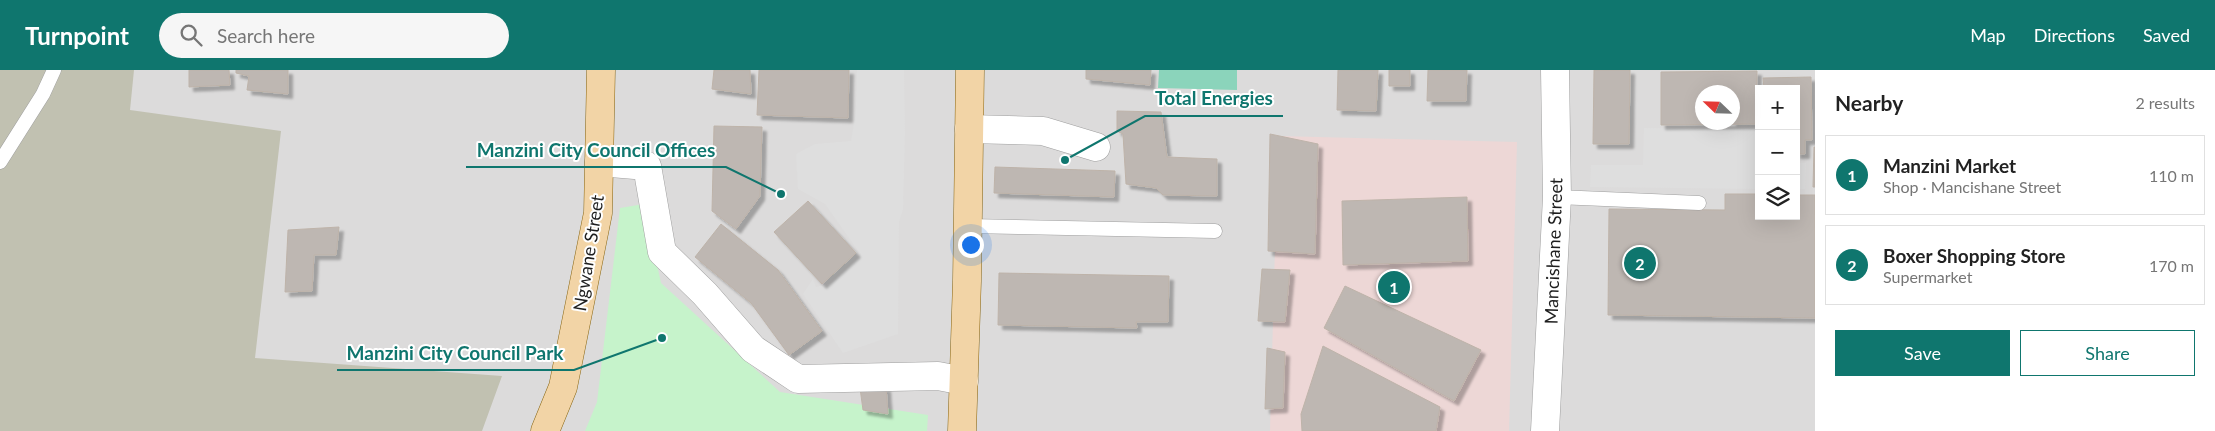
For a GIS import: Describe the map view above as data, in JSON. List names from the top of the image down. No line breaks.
{"streets":{"main road":["Ngwane Street"],"street":["Mancishane Street"]},"places":["Total Energies","Manzini City Council Offices","Manzini City Council Park"],"north":"top left","page":{"header":"Turnpoint","search":"Search here","nav":["Map","Directions","Saved"],"heading":["Nearby","2 results"],"map_buttons":["+","−"],"list":[{"mark":"1","name":"Manzini Market","note":"Shop · Mancishane Street","value":"110 m"},{"mark":"2","name":"Boxer Shopping Store","note":"Supermarket","value":"170 m"}],"pins":["2","1"],"buttons":["Save","Share"]}}
